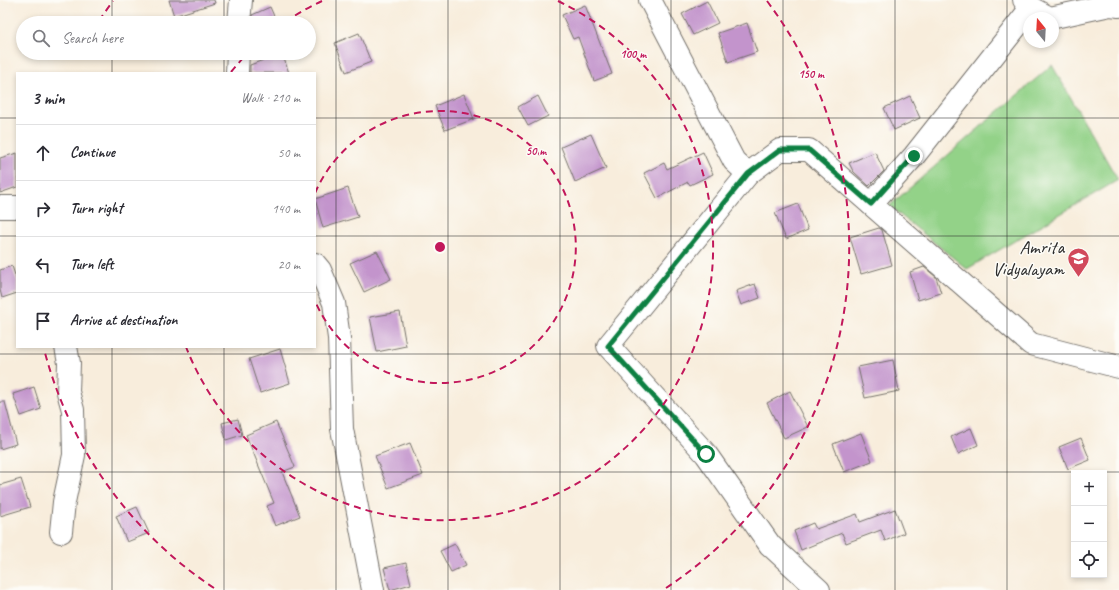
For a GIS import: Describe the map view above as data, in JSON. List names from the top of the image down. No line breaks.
{"places":{"school or university":["Amrita Vidyalayam"]},"north":"top","page":{"search":"Search here","heading":["3 min","Walk · 210 m"],"list":[["Continue","50 m"],["Turn right","140 m"],["Turn left","20 m"],"Arrive at destination"],"map_buttons":["+","−"]},"rings":["100 m","150 m","50 m"]}
